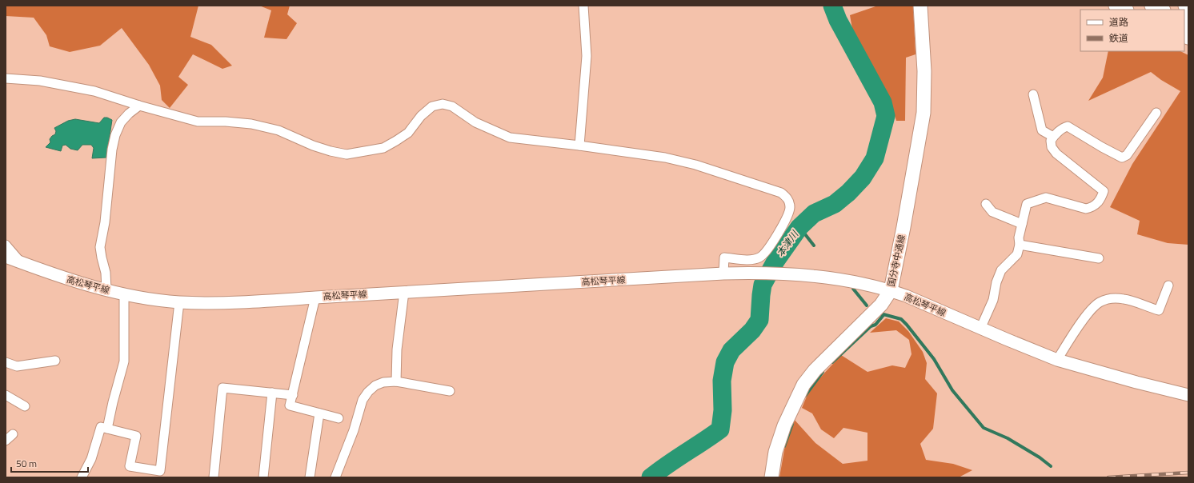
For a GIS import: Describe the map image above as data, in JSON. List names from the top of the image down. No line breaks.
{"streets":{"main road":["国分寺中通線","高松琴平線"]},"crossings":[["国分寺中通線","高松琴平線"]],"water":["本津川"],"legend":["道路","鉄道"],"scale_bar":"50 m"}
